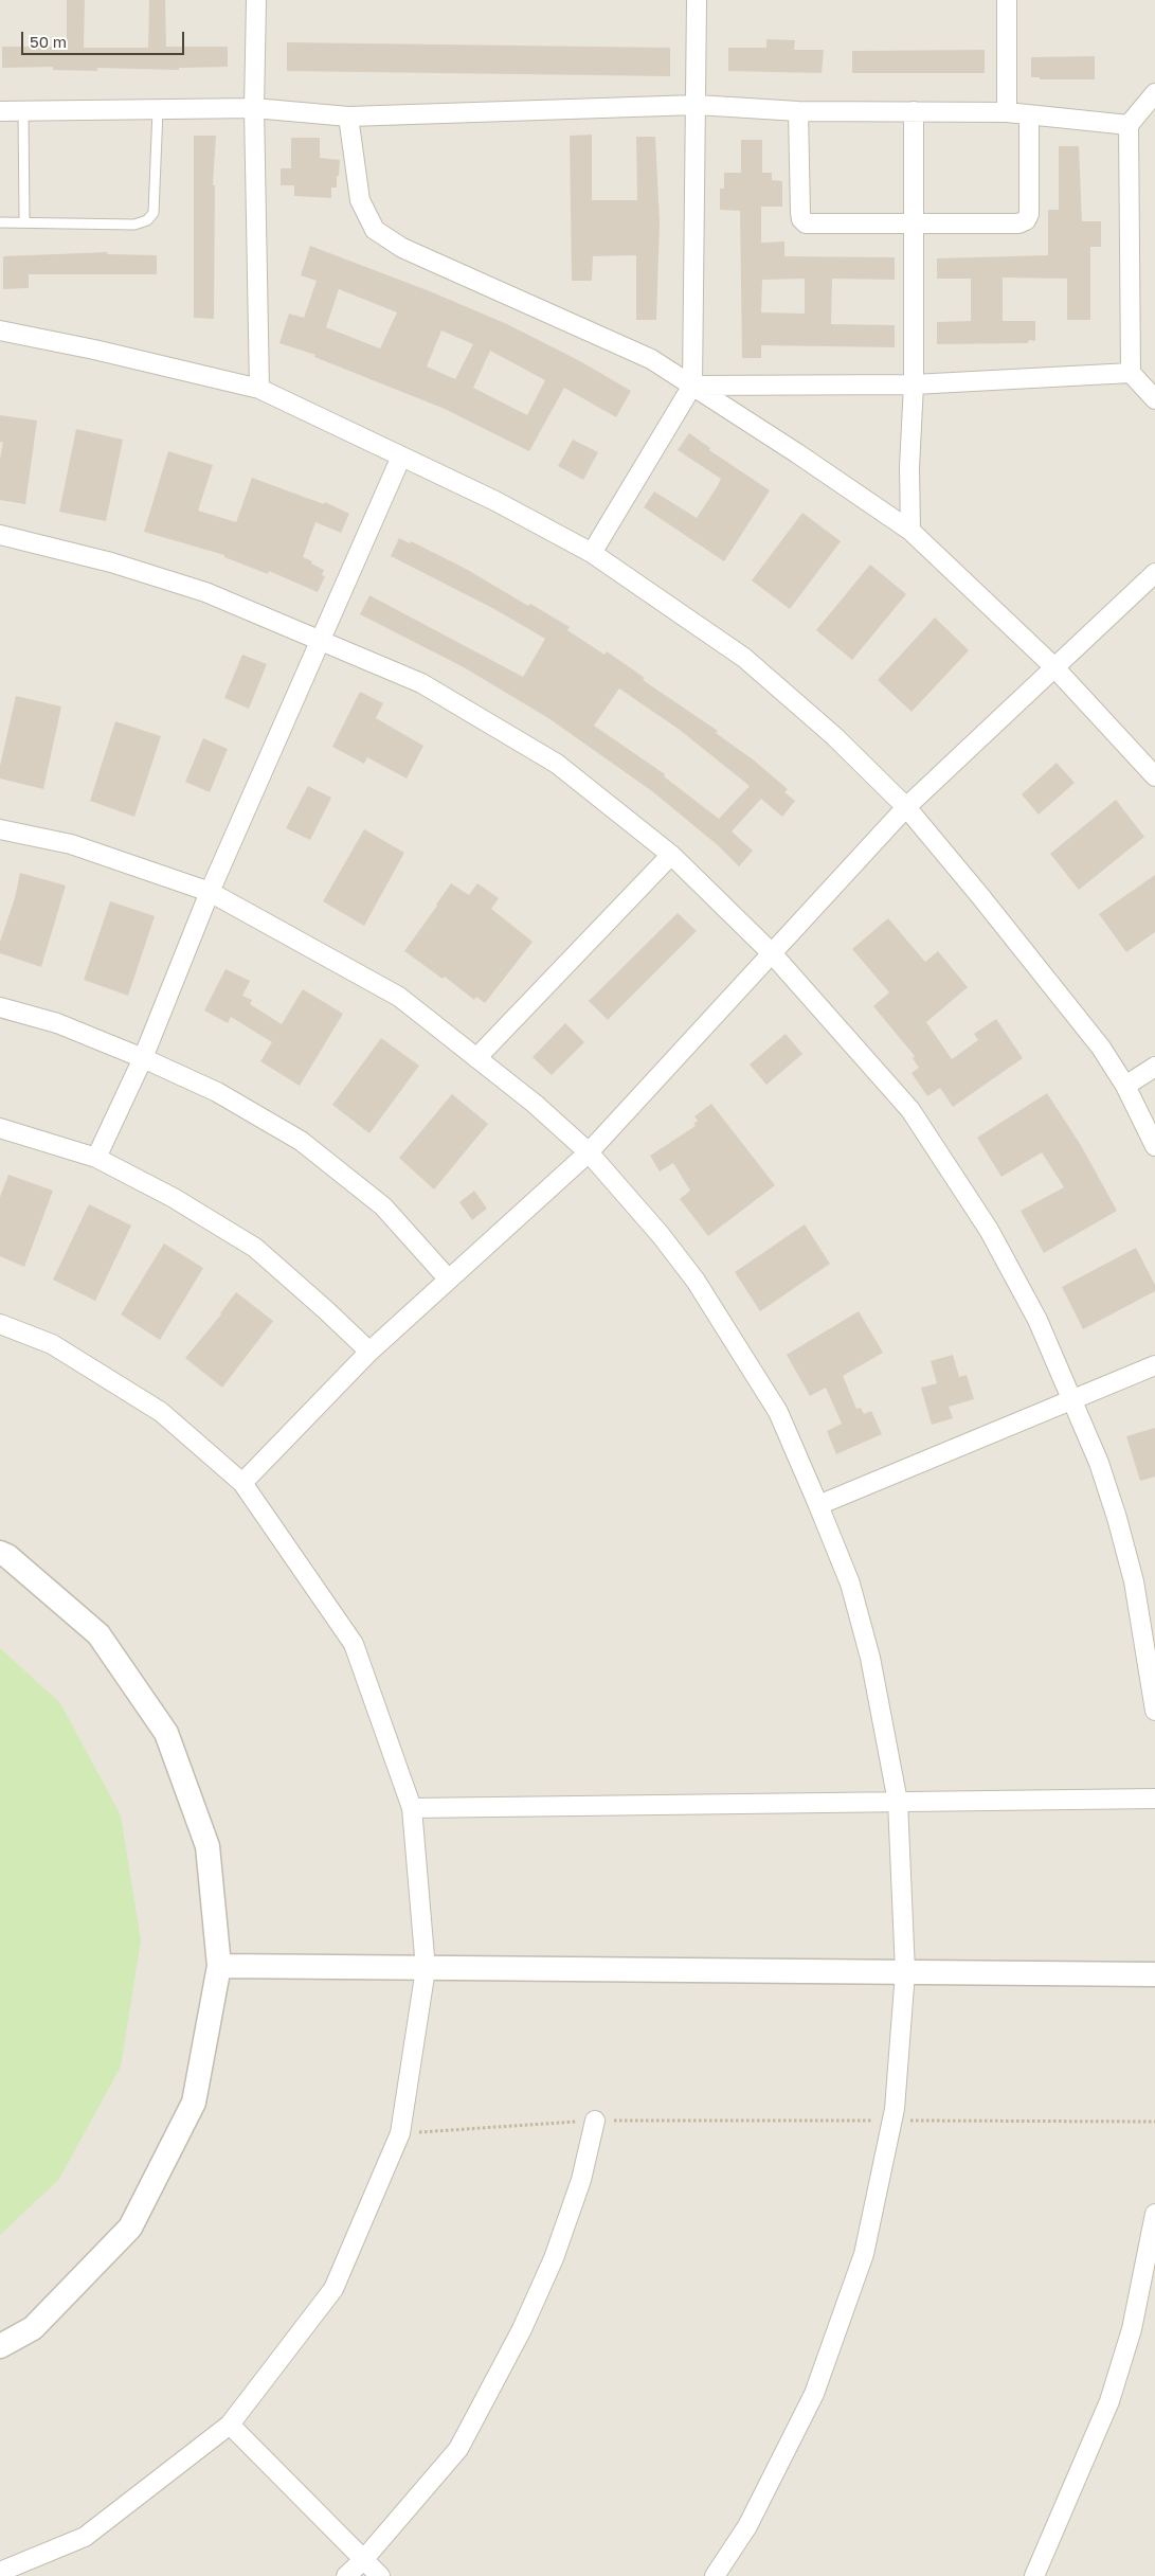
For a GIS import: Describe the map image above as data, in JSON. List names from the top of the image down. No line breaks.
{"scale_bar":"50 m"}
